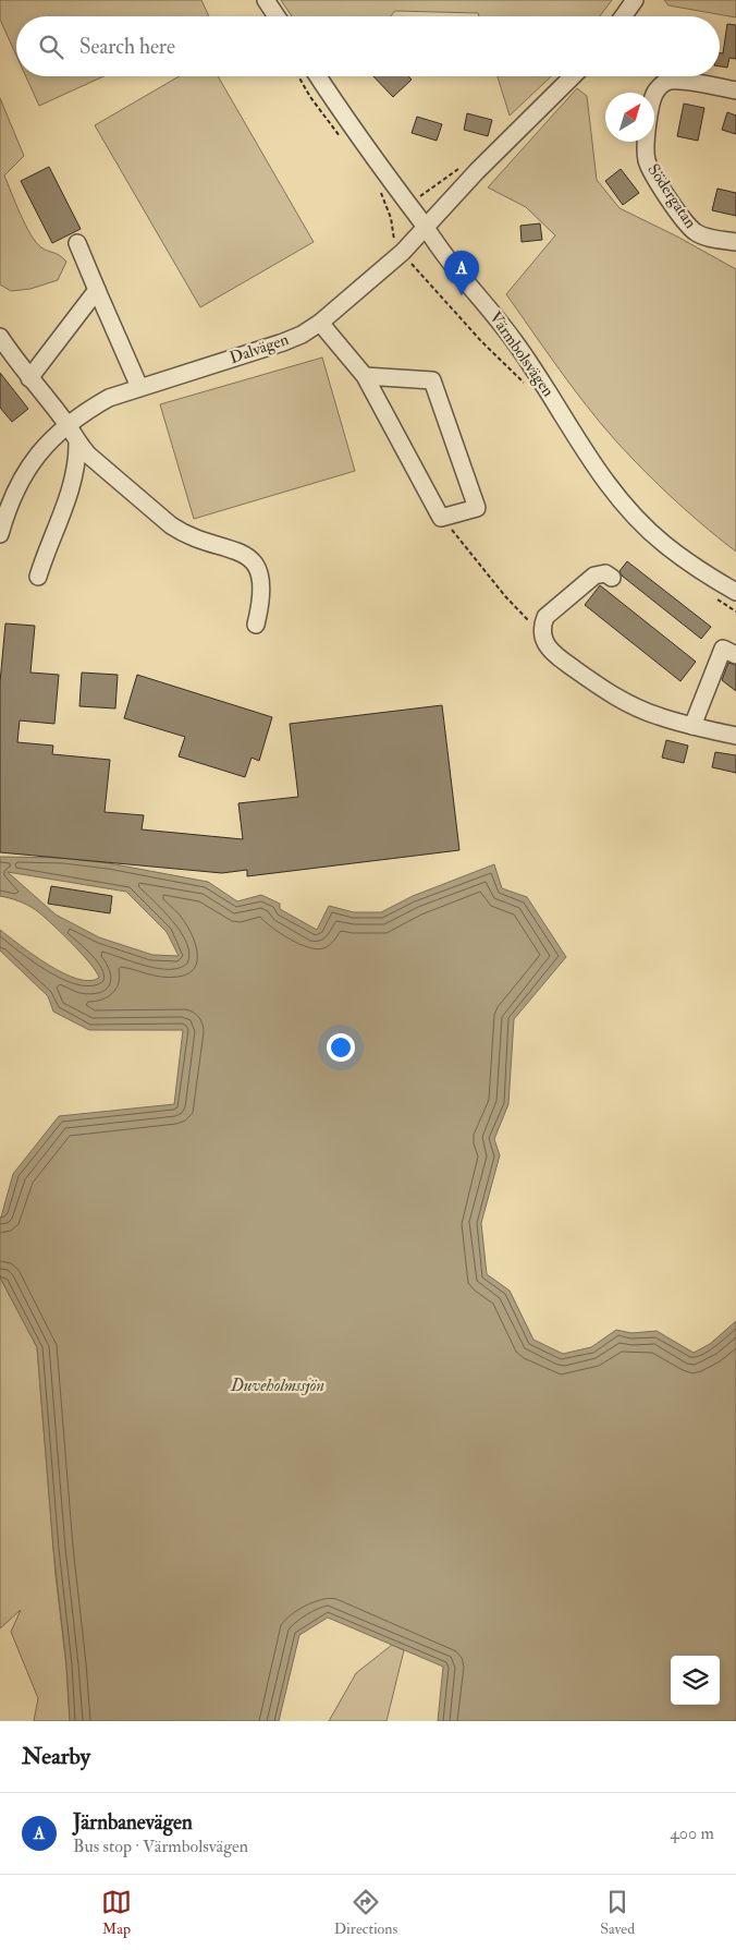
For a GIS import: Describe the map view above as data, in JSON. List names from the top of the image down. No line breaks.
{"streets":{"street":["Södergatan","Dalvägen","Värmbolsvägen"]},"crossings":[["Dalvägen","Värmbolsvägen"]],"water":["Duveholmssjön"],"north":"top right","page":{"search":"Search here","pins":"A","heading":"Nearby","list":[{"mark":"A","name":"Järnbanevägen","note":"Bus stop · Värmbolsvägen","value":"400 m"}],"nav":["Map","Directions","Saved"]}}
